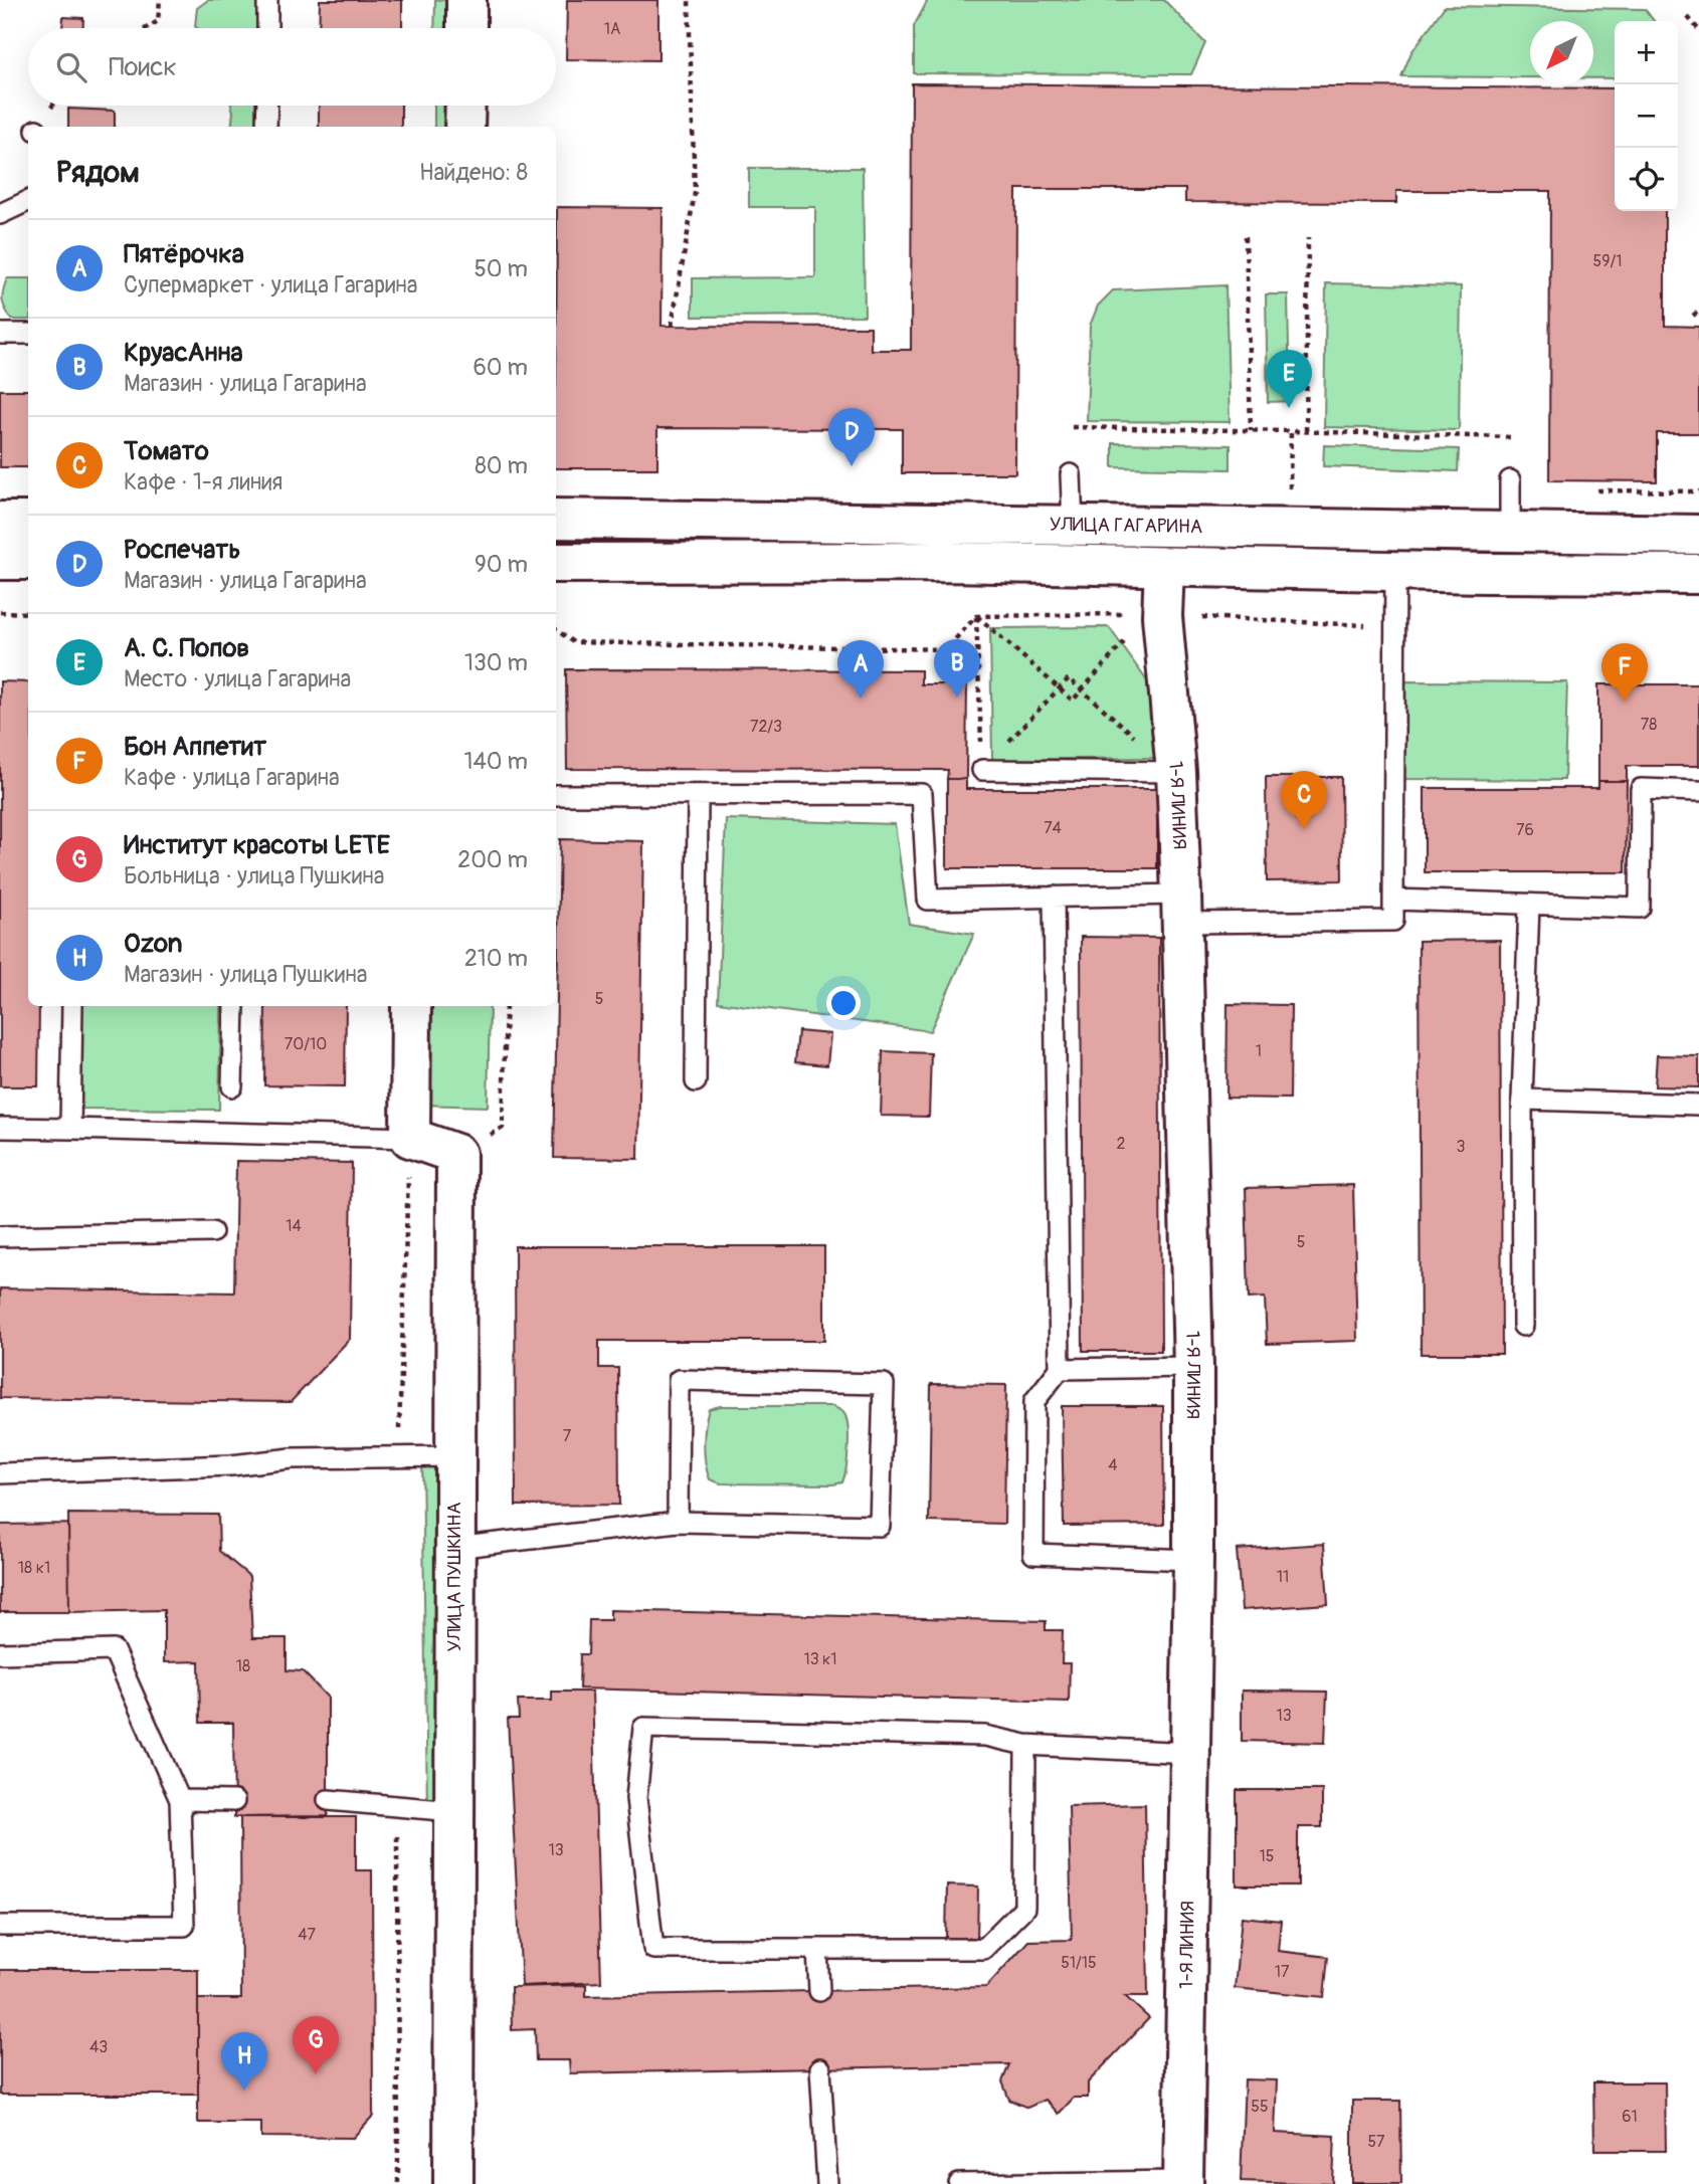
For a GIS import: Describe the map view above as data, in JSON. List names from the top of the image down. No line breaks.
{"streets":{"street":["УЛИЦА ГАГАРИНА","1-Я ЛИНИЯ","УЛИЦА ПУШКИНА"]},"crossings":[["УЛИЦА ГАГАРИНА","1-Я ЛИНИЯ"]],"house_numbers":["1А","59/1","78","72/3","74","76","5","70/10","1","2","3","14","5","7","4","18 к1","11","13 к1","18","13","13","15","47","51/15","17","43","55","61","57"],"north":"bottom left","page":{"map_buttons":["+","−"],"search":"Поиск","heading":["Рядом","Найдено: 8"],"list":[{"mark":"A","name":"Пятёрочка","note":"Супермаркет · улица Гагарина","value":"50 m"},{"mark":"B","name":"КруасАнна","note":"Магазин · улица Гагарина","value":"60 m"},{"mark":"C","name":"Томато","note":"Кафе · 1-я линия","value":"80 m"},{"mark":"D","name":"Роспечать","note":"Магазин · улица Гагарина","value":"90 m"},{"mark":"E","name":"А. С. Попов","note":"Место · улица Гагарина","value":"130 m"},{"mark":"F","name":"Бон Аппетит","note":"Кафе · улица Гагарина","value":"140 m"},{"mark":"G","name":"Институт красоты LETE","note":"Больница · улица Пушкина","value":"200 m"},{"mark":"H","name":"Ozon","note":"Магазин · улица Пушкина","value":"210 m"}],"pins":["E","D","B","A","F","C","G","H"]}}
